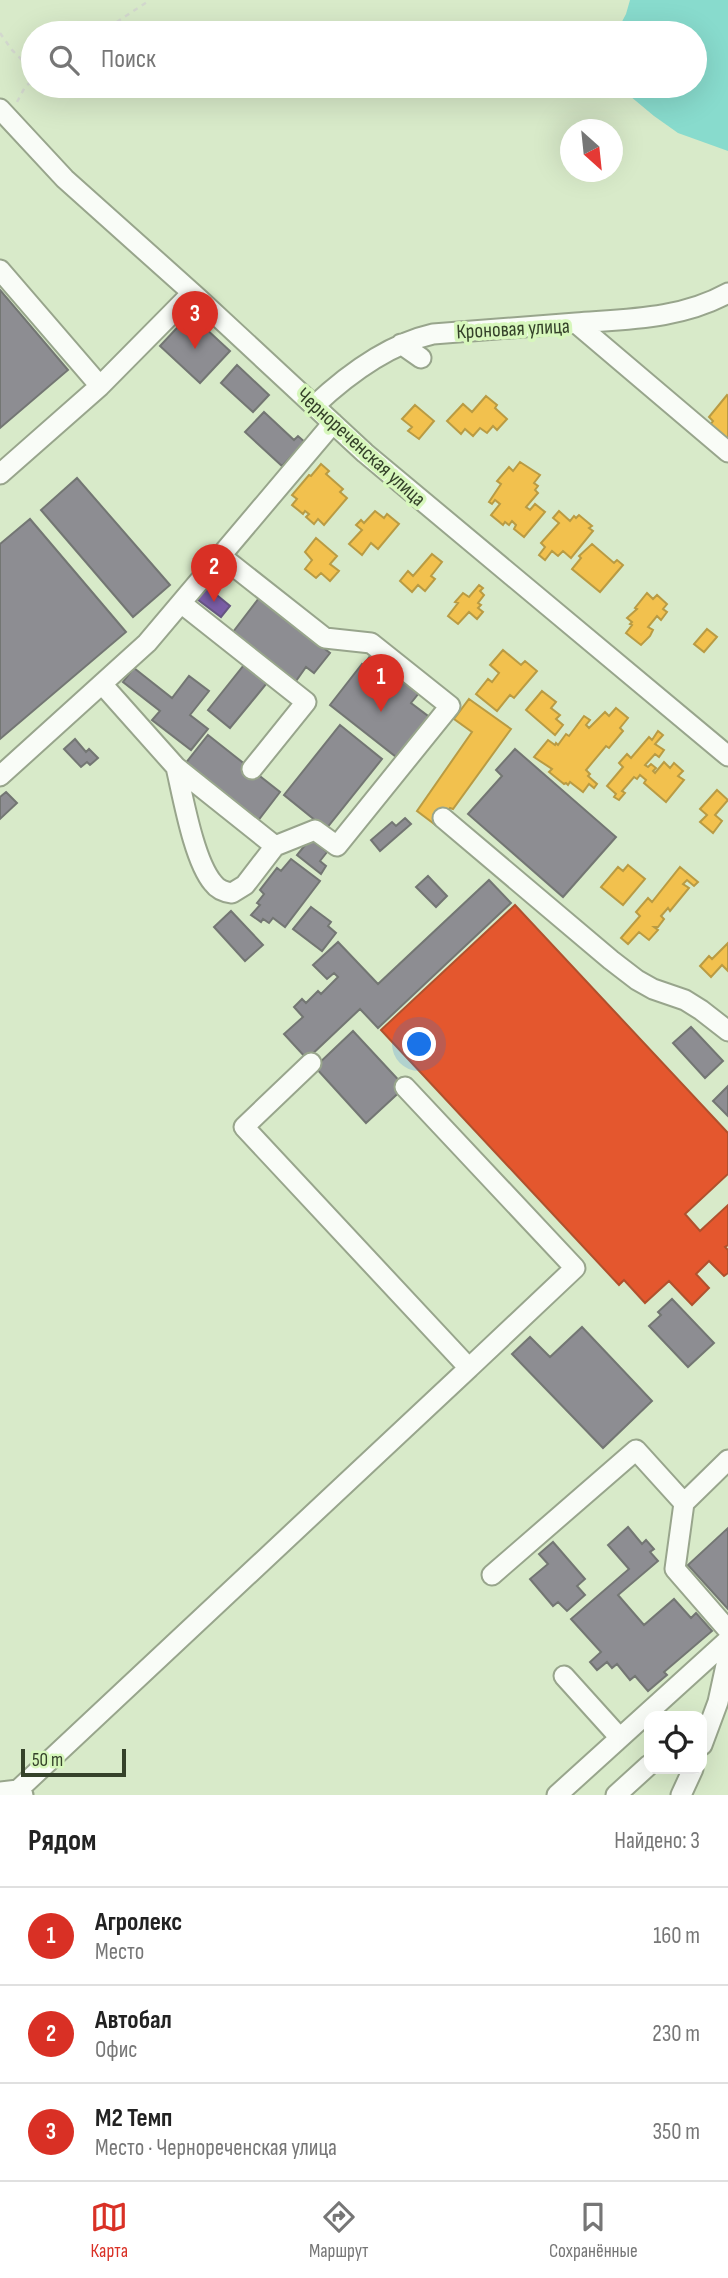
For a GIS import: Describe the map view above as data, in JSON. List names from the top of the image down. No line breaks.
{"streets":{"street":["Кроновая улица","Чернореченская улица"]},"crossings":[["Кроновая улица","Чернореченская улица"]],"scale_bar":"50 m","north":"bottom right","page":{"search":"Поиск","pins":["3","2","1"],"scale":"50 m","heading":["Рядом","Найдено: 3"],"list":[{"mark":"1","name":"Агролекс","note":"Место","value":"160 m"},{"mark":"2","name":"Автобал","note":"Офис","value":"230 m"},{"mark":"3","name":"М2 Темп","note":"Место · Чернореченская улица","value":"350 m"}],"nav":["Карта","Маршрут","Сохранённые"]}}
